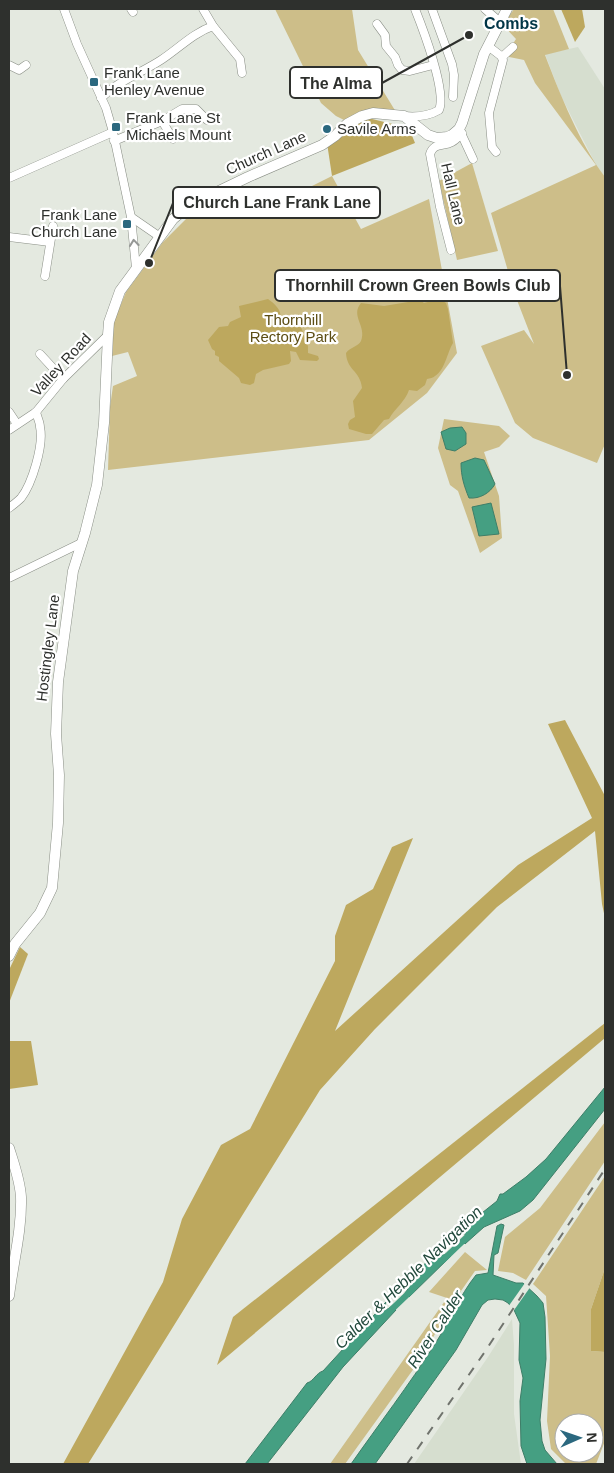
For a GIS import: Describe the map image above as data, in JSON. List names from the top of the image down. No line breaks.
{"streets":{"main road":["Church Lane","Hostingley Lane"],"street":["Hall Lane","Valley Road"]},"crossings":[["Church Lane","Valley Road"],["Church Lane","Hostingley Lane"],["Valley Road","Hostingley Lane"]],"districts":["Combs"],"water":["Calder & Hebble Navigation","River Calder"],"parks":["Thornhill Rectory Park"],"places":{"other":["The Alma","Savile Arms","Church Lane Frank Lane","Thornhill Crown Green Bowls Club"],"transit":["Frank Lane Henley Avenue","Frank Lane St Michaels Mount","Frank Lane Church Lane"]},"north":"right"}
